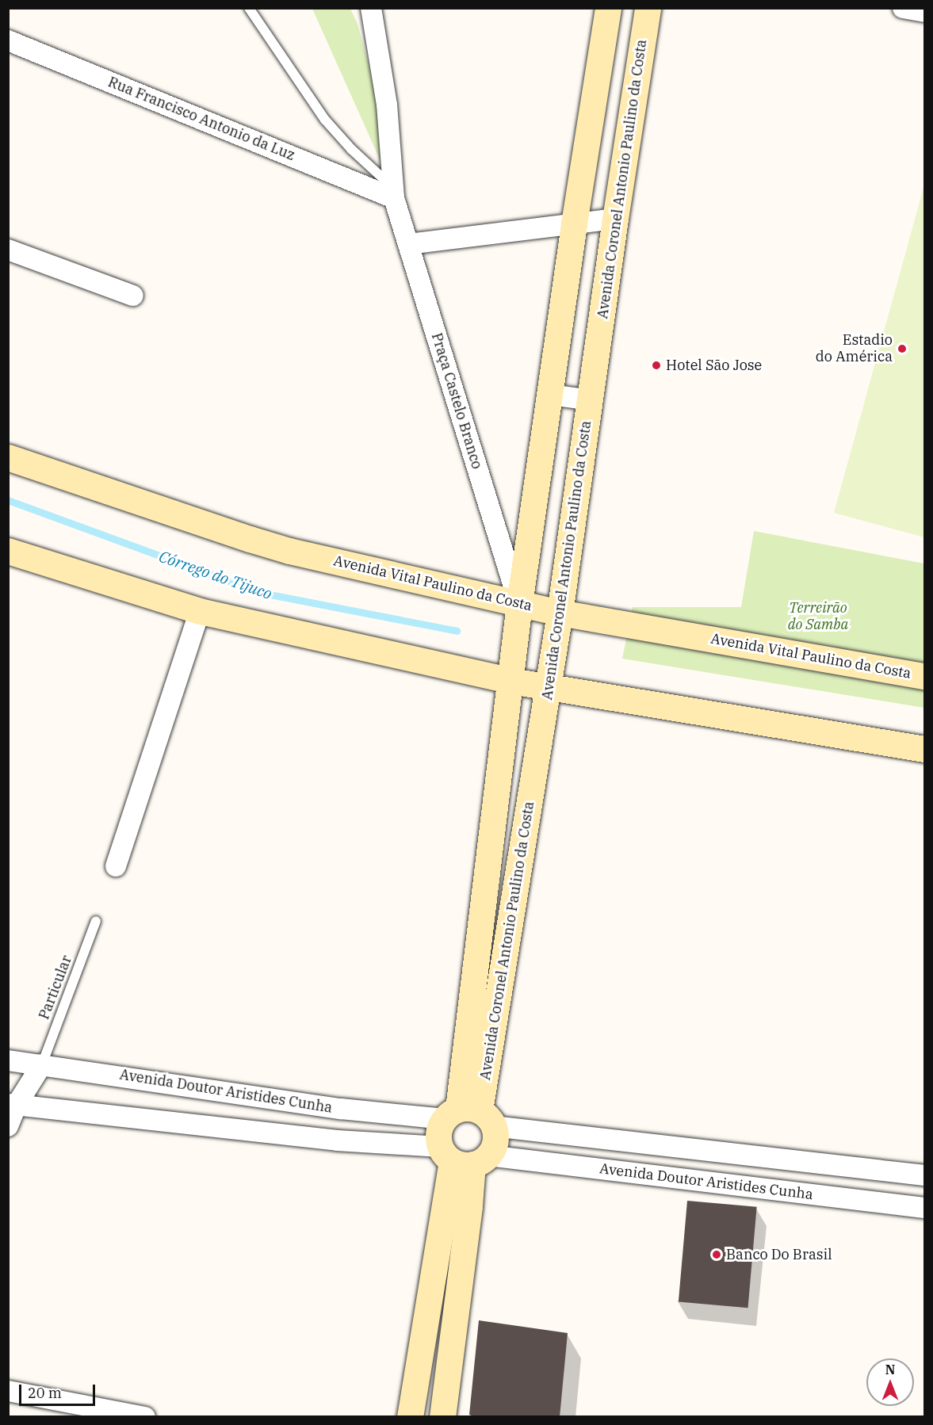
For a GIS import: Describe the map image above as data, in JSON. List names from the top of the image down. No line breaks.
{"streets":{"street":["Rua Francisco Antonio da Luz","Avenida Coronel Antonio Paulino da Costa","Praça Castelo Branco","Avenida Vital Paulino da Costa","Avenida Doutor Aristides Cunha"],"lane":["Particular"]},"crossings":[["Rua Francisco Antonio da Luz","Praça Castelo Branco"],["Avenida Coronel Antonio Paulino da Costa","Praça Castelo Branco"],["Avenida Coronel Antonio Paulino da Costa","Avenida Vital Paulino da Costa"],["Avenida Coronel Antonio Paulino da Costa","Avenida Doutor Aristides Cunha"],["Praça Castelo Branco","Avenida Vital Paulino da Costa"],["Particular","Avenida Doutor Aristides Cunha"]],"water":["Córrego do Tijuco"],"parks":["Terreirão do Samba"],"places":["Estadio do América","Hotel São Jose","Banco Do Brasil"],"scale_bar":"20 m","north":"top"}
